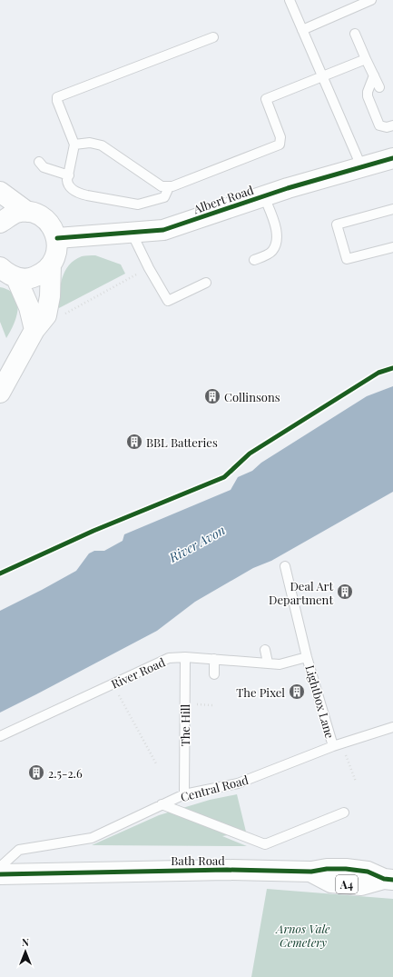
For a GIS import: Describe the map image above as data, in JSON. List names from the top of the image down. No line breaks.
{"streets":{"main road":["Albert Road","Bath Road","A4"],"lane":["River Road","Lightbox Lane","The Hill","Central Road"]},"crossings":[["River Road","Lightbox Lane"],["River Road","The Hill"],["Lightbox Lane","Central Road"],["The Hill","Central Road"]],"water":["River Avon"],"parks":["Arnos Vale Cemetery"],"places":{"building":["Collinsons","BBL Batteries","Deal Art Department","The Pixel","2.5-2.6"]},"north":"top"}
